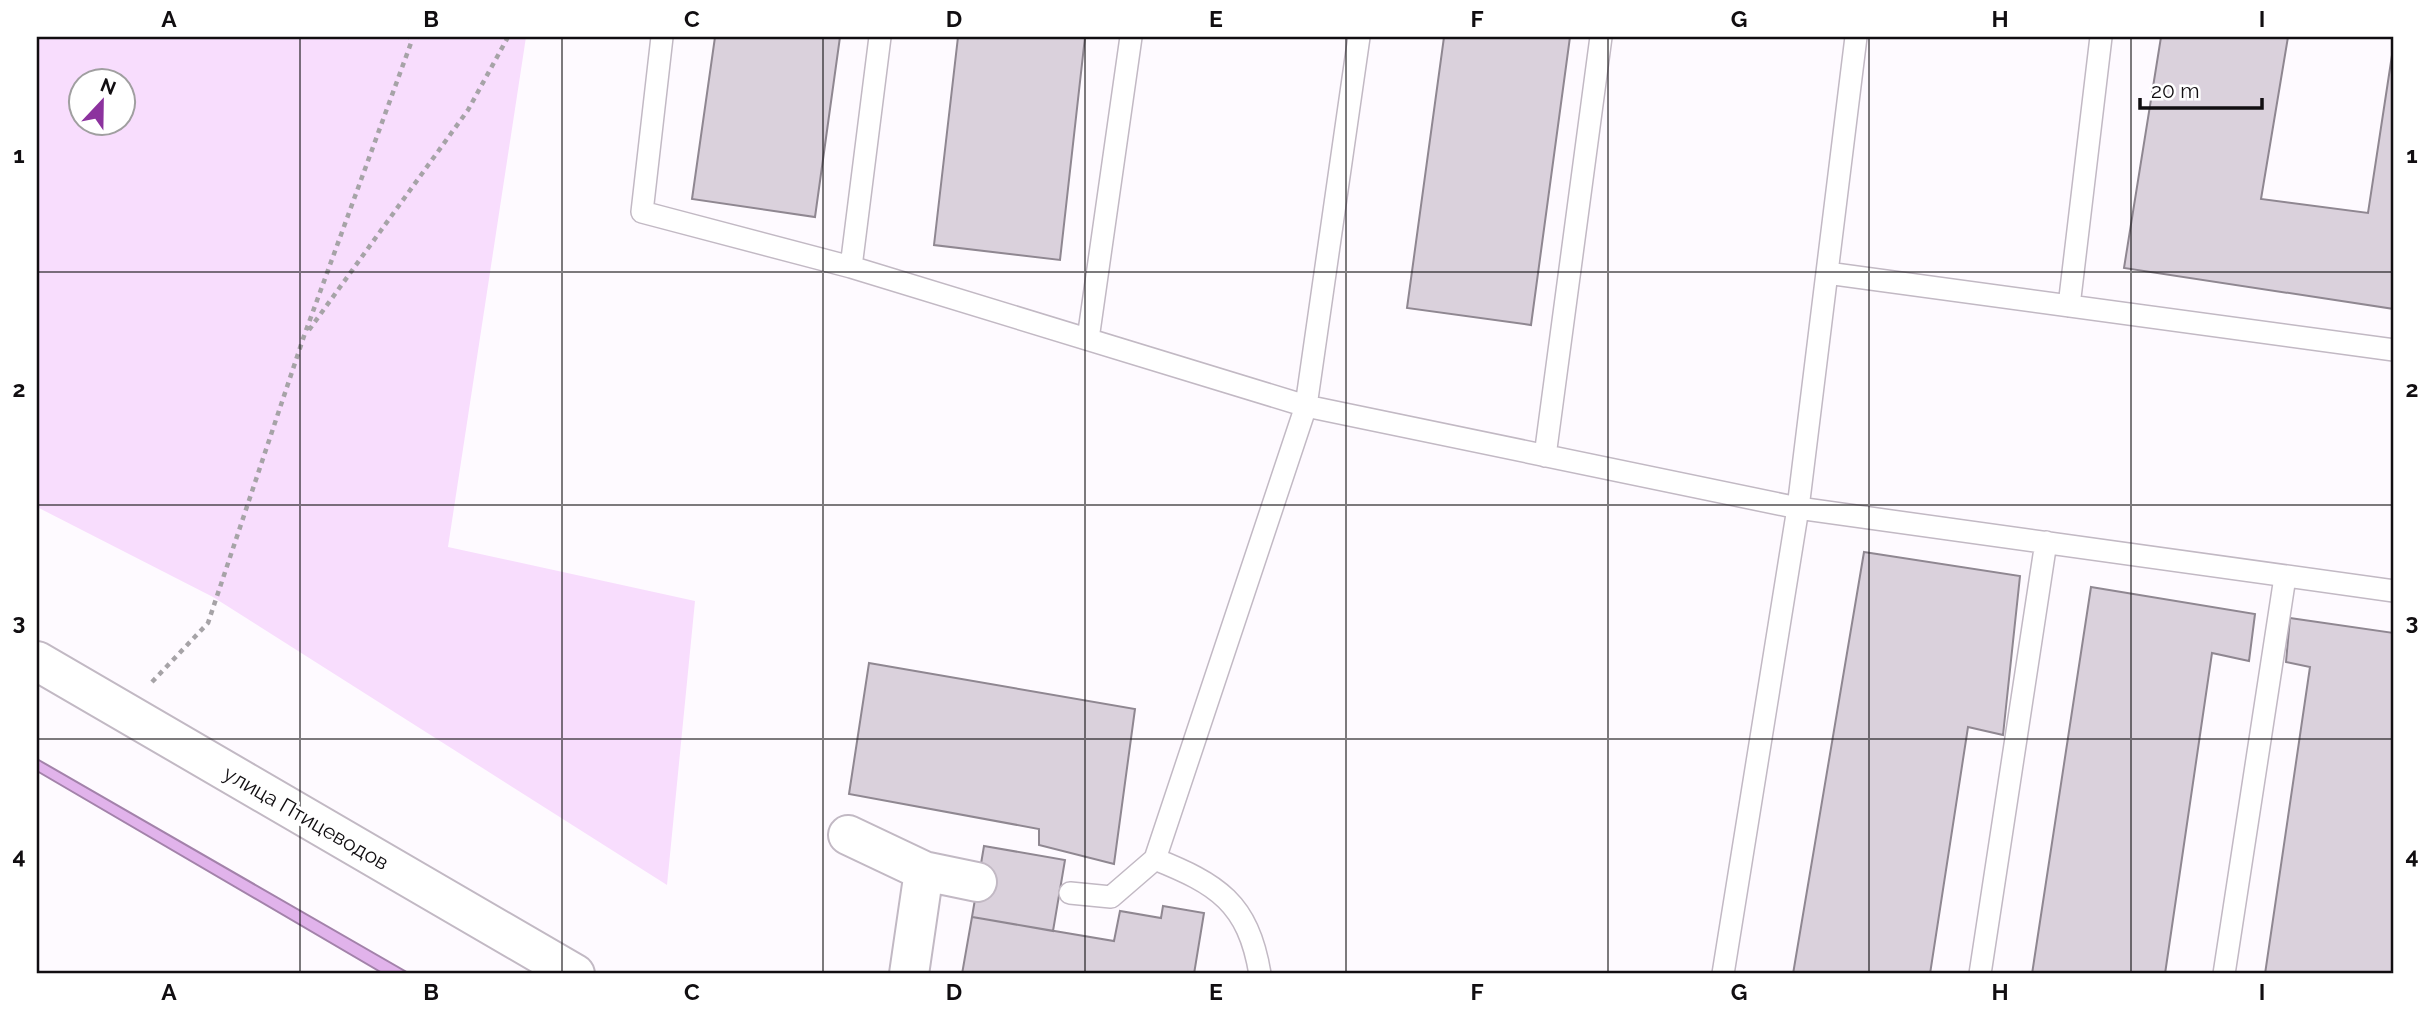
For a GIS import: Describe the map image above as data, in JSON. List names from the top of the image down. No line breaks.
{"streets":{"street":["улица Птицеводов"]},"scale_bar":"20 m","north":"top","grid":{"columns":["A","B","C","D","E","F","G","H","I"],"rows":["1","2","3","4"]}}
